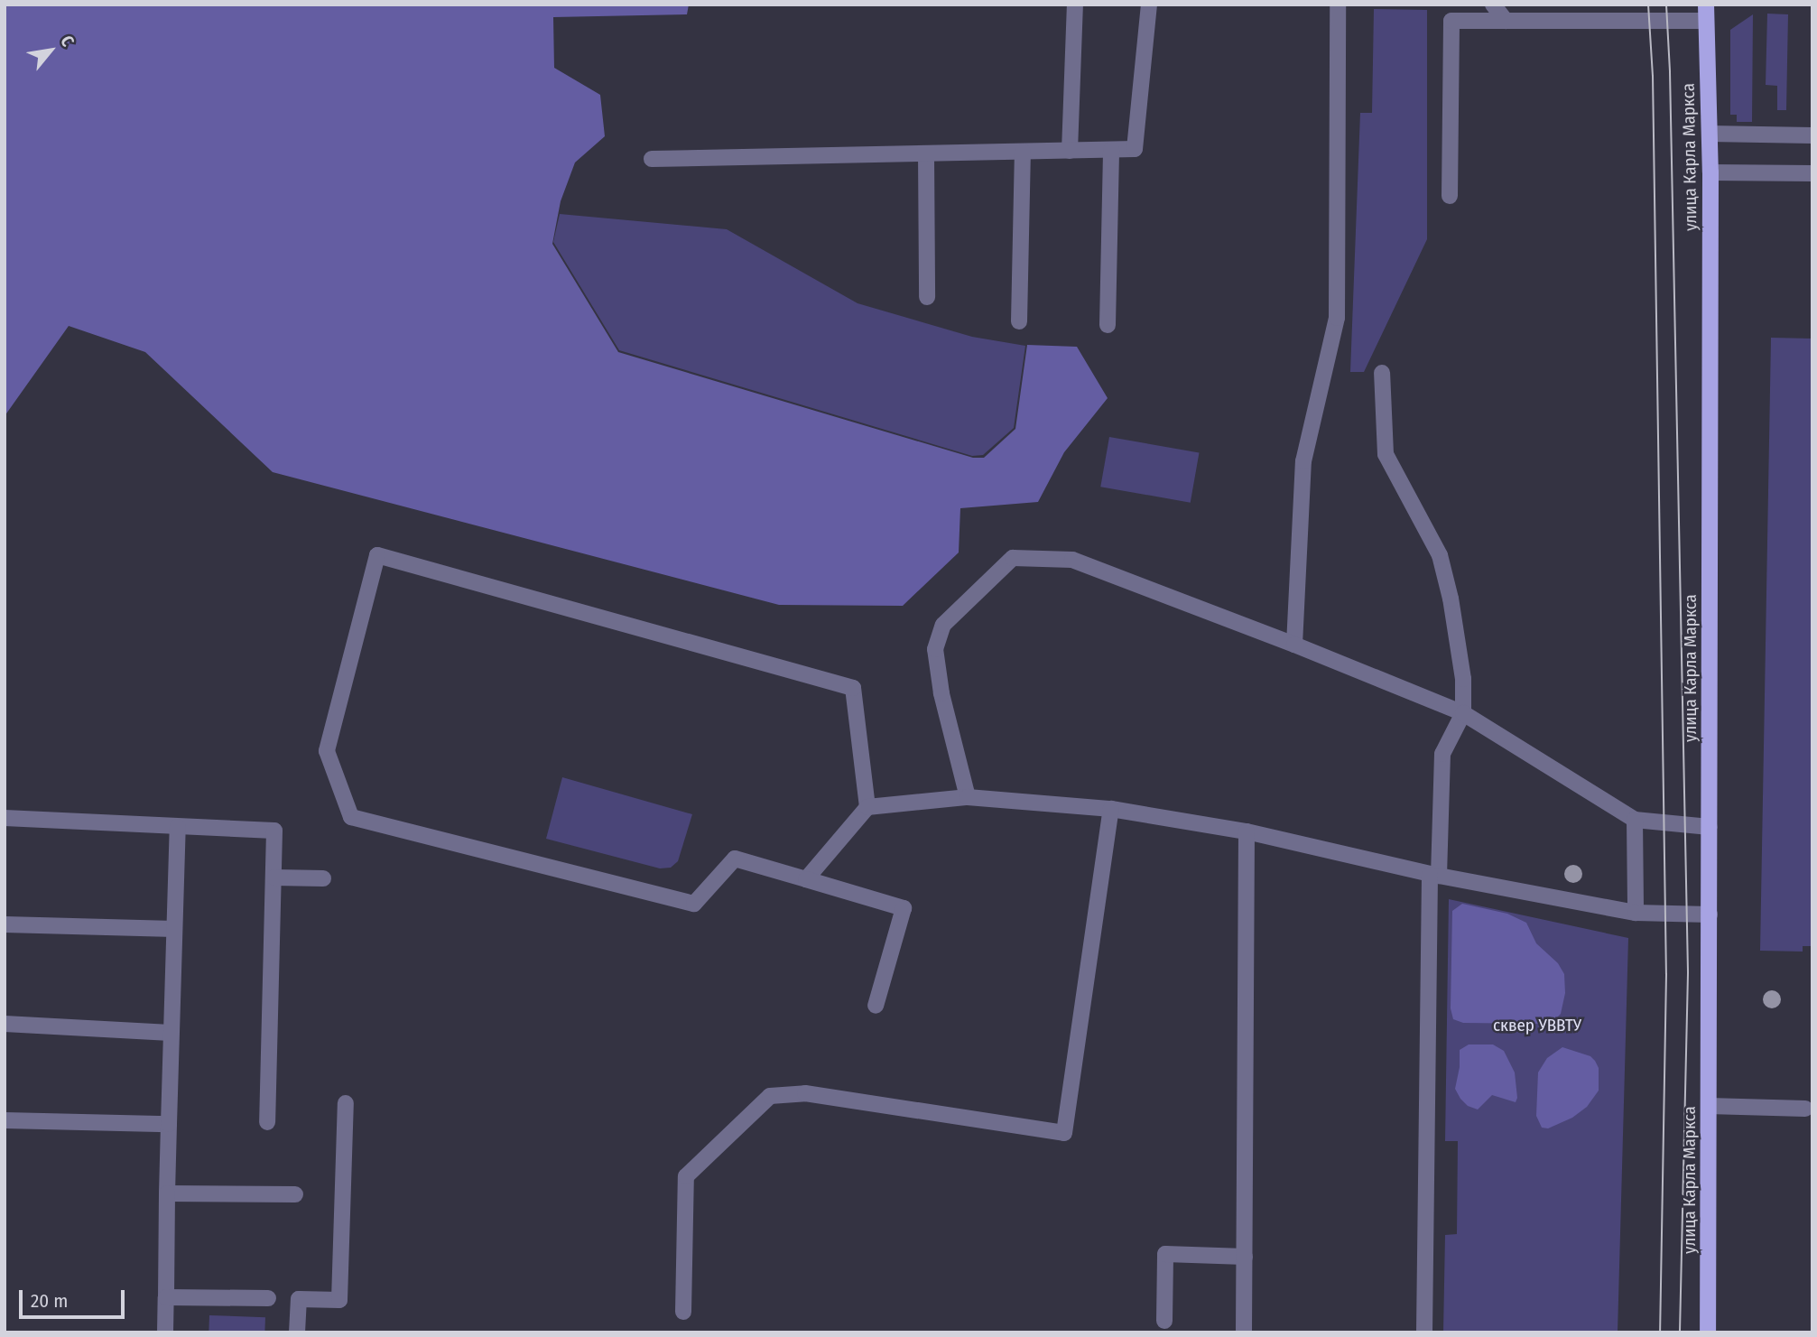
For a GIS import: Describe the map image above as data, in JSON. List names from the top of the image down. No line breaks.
{"streets":{"main road":["улица Карла Маркса"]},"parks":["сквер УВВТУ"],"scale_bar":"20 m","north":"top right"}
